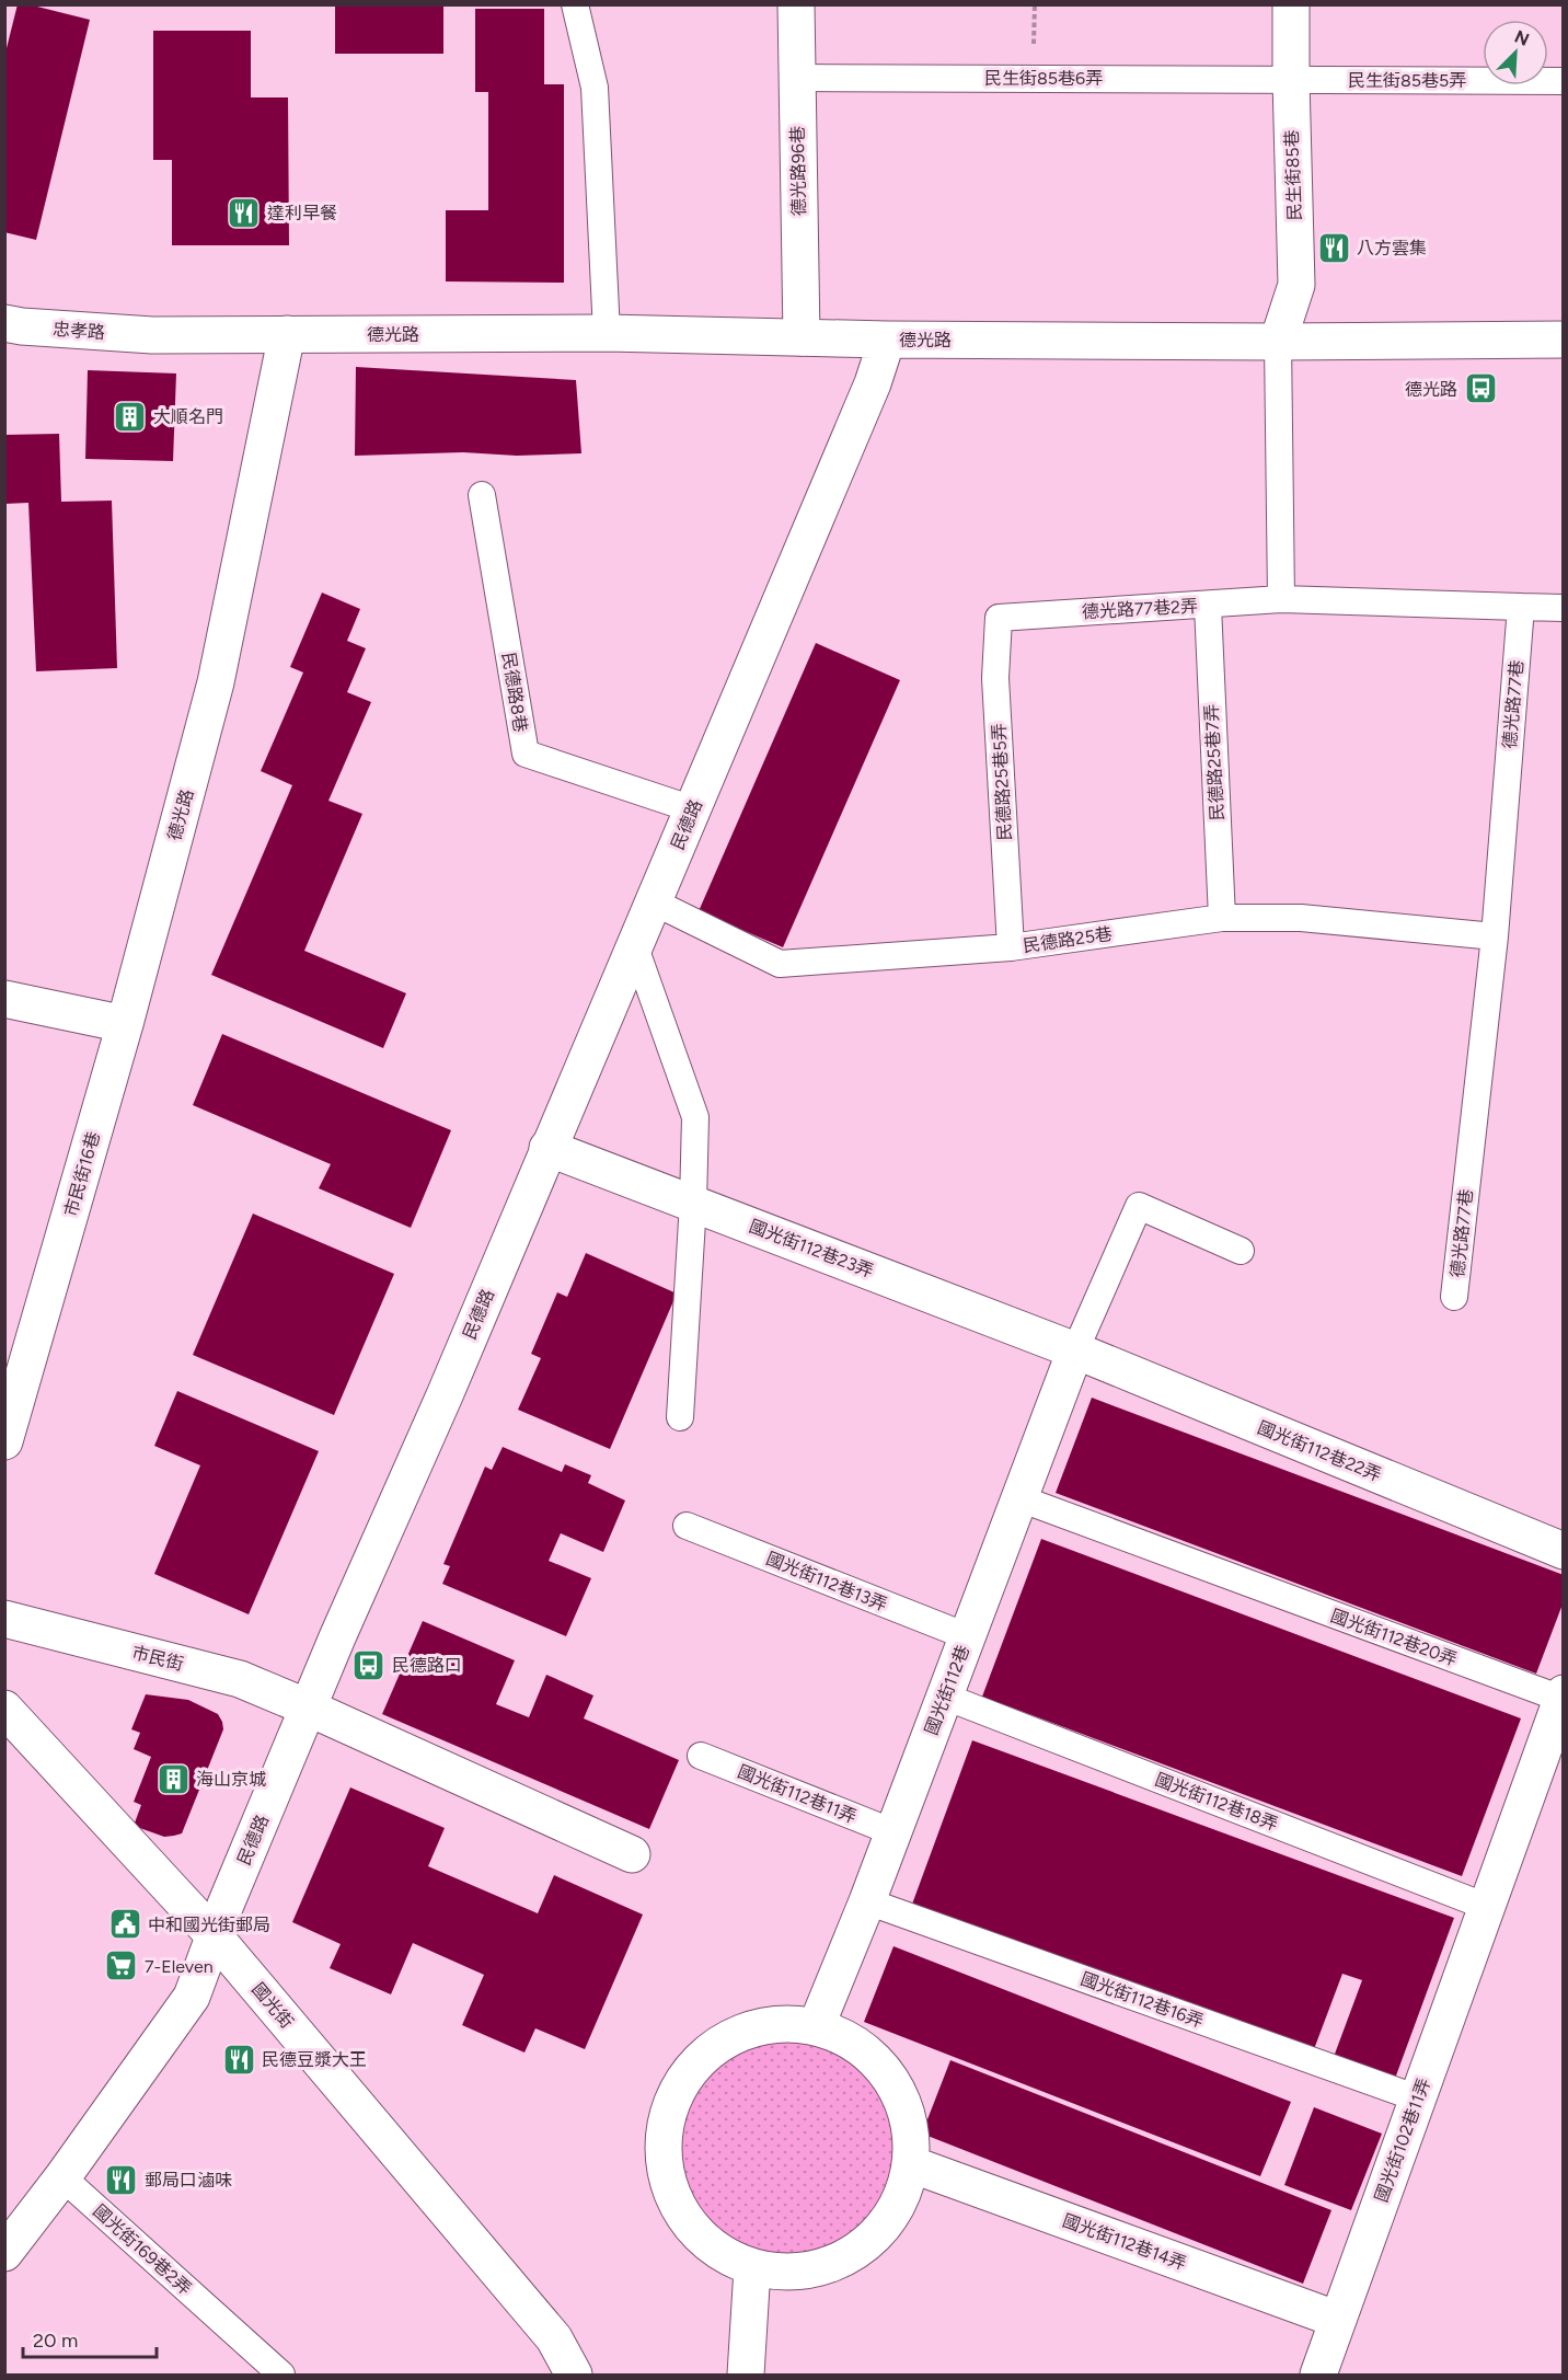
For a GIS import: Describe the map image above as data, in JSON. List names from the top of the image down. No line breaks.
{"streets":{"street":["德光路96巷","民生街85巷","忠孝路","德光路","民德路","市民街16巷","國光街112巷23弄","國光街112巷22弄","國光街112巷20弄","市民街","國光街112巷","國光街","國光街102巷11弄","國光街112巷14弄"],"lane":["民生街85巷6弄","民生街85巷5弄","德光路77巷2弄","民德路8巷","德光路77巷","民德路25巷7弄","民德路25巷5弄","民德路25巷","國光街112巷13弄","國光街112巷11弄","國光街112巷18弄","國光街112巷16弄","國光街169巷2弄"]},"crossings":[["民生街85巷6弄","民生街85巷5弄"],["民生街85巷6弄","德光路96巷"],["民生街85巷6弄","民生街85巷"],["民生街85巷5弄","民生街85巷"],["德光路96巷","德光路"],["民生街85巷","德光路"],["忠孝路","德光路"],["德光路","民德路"],["德光路","市民街16巷"],["德光路77巷2弄","民德路25巷7弄"],["德光路77巷2弄","民德路25巷5弄"],["民德路8巷","民德路"],["德光路77巷","民德路25巷"],["民德路25巷7弄","民德路25巷"],["民德路25巷5弄","民德路25巷"],["民德路","民德路25巷"],["民德路","國光街112巷23弄"],["民德路","市民街"],["民德路","國光街"],["民德路","國光街169巷2弄"],["國光街112巷23弄","國光街112巷22弄"],["國光街112巷23弄","國光街112巷"],["國光街112巷22弄","國光街112巷"],["國光街112巷13弄","國光街112巷"],["國光街112巷20弄","國光街112巷"],["國光街112巷20弄","國光街112巷18弄"],["國光街112巷20弄","國光街102巷11弄"],["國光街112巷","國光街112巷11弄"],["國光街112巷","國光街112巷18弄"],["國光街112巷","國光街112巷16弄"],["國光街112巷18弄","國光街102巷11弄"],["國光街112巷16弄","國光街102巷11弄"],["國光街102巷11弄","國光街112巷14弄"]],"places":{"restaurant":["達利早餐","八方雲集","民德豆漿大王","郵局口滷味"],"bus stop":["德光路","民德路口"],"building":["大順名門","海山京城"],"public building":["中和國光街郵局"],"supermarket":["7-Eleven"]},"scale_bar":"20 m","north":"top right"}
